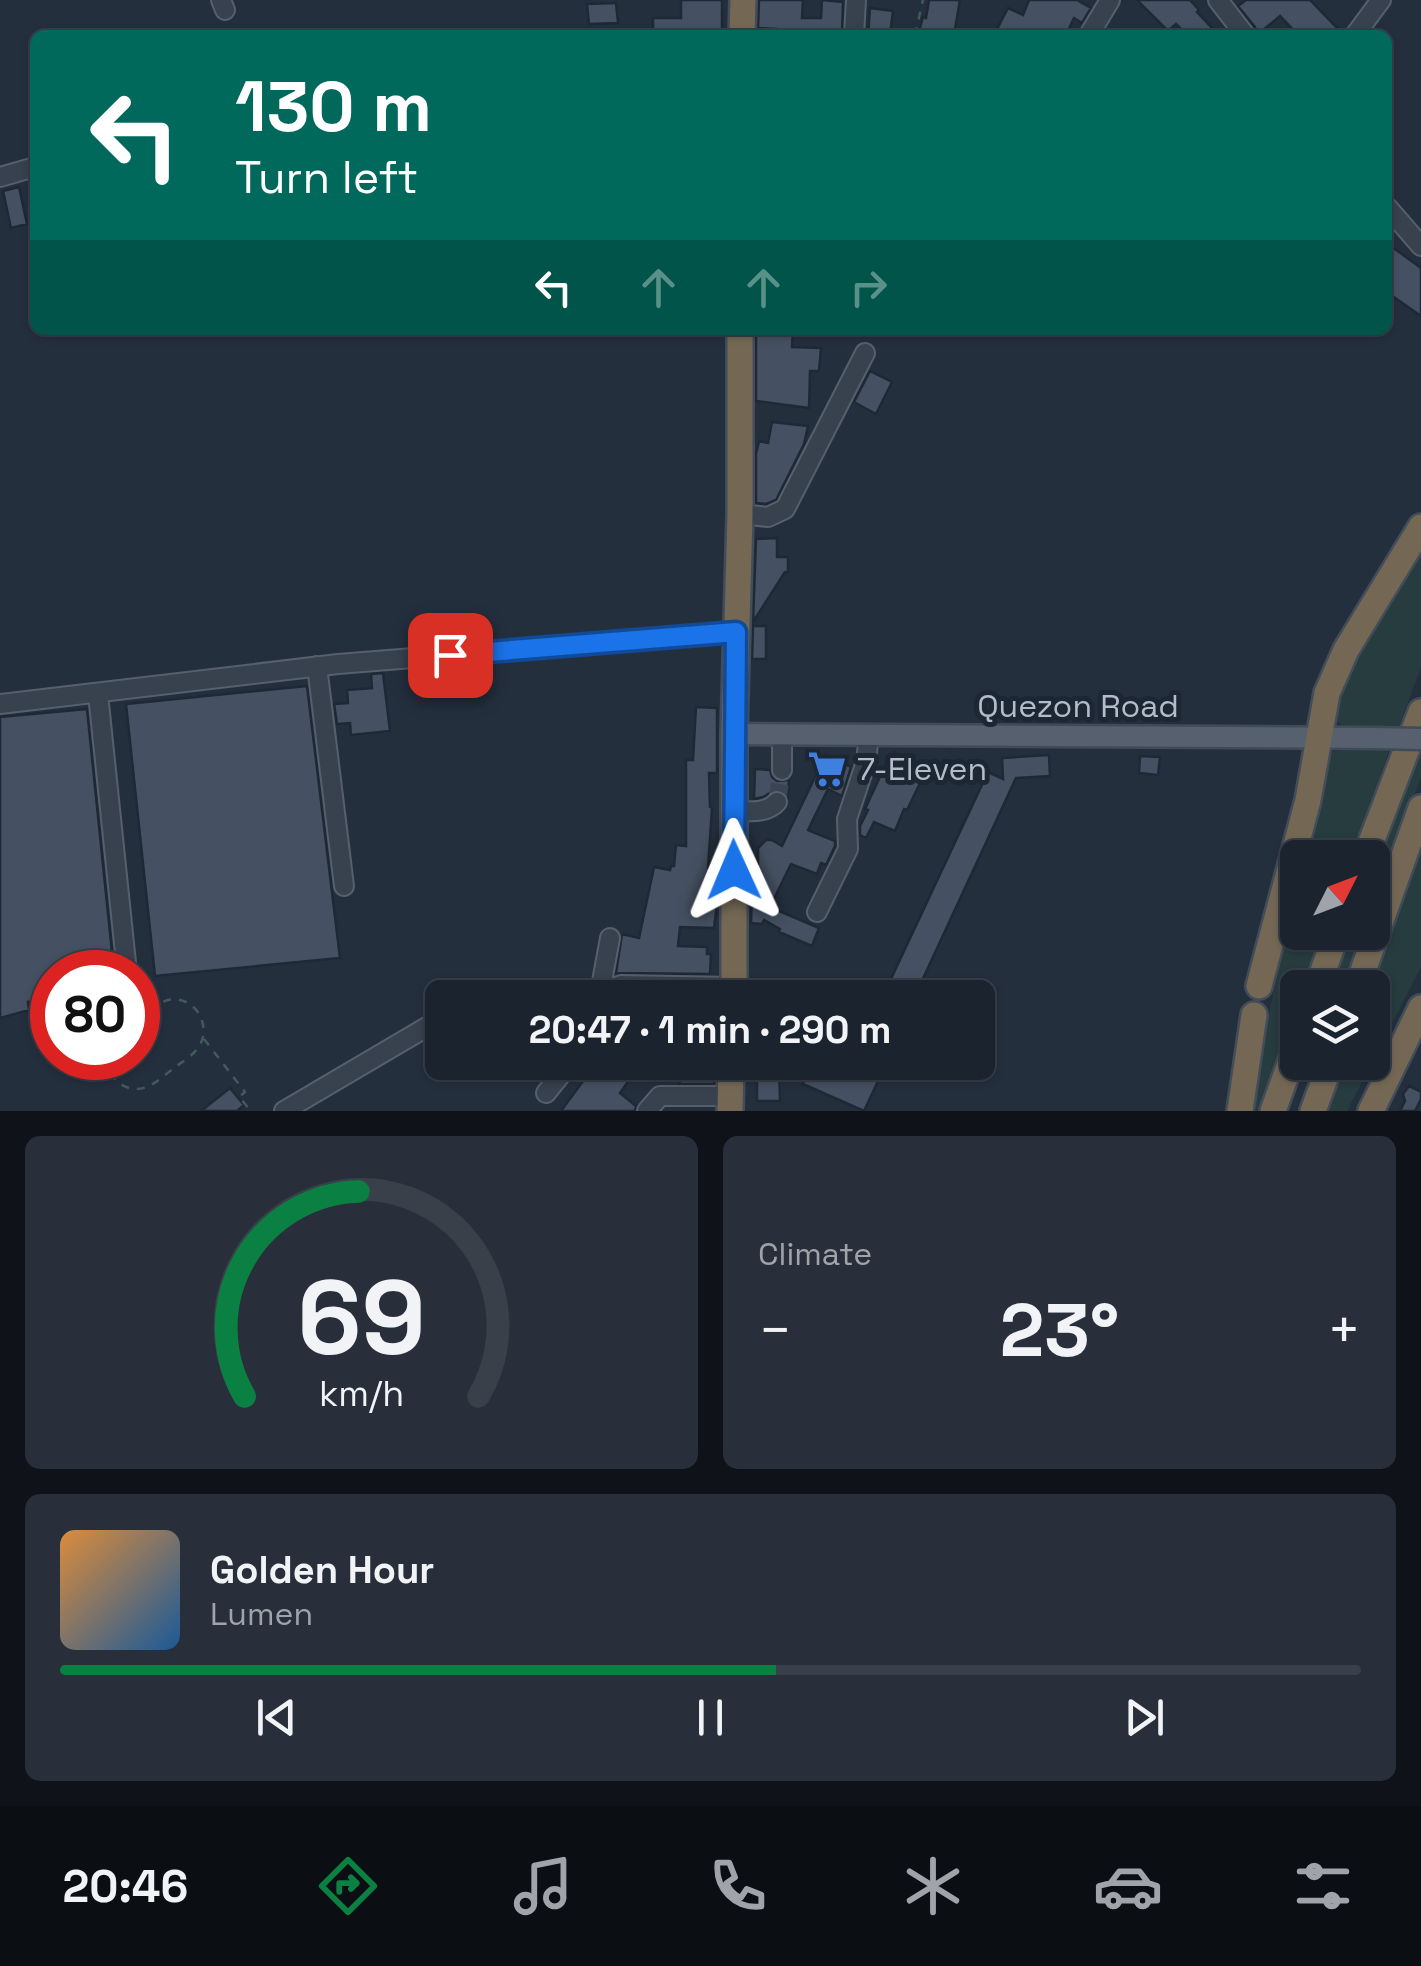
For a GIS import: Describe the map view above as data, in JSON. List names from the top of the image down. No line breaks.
{"streets":{"main road":["Quezon Road"]},"places":{"supermarket":["7-Eleven"]},"north":"top right","page":{"turn":["130 m","Turn left"],"limit":"80","trip":"20:47 · 1 min · 290 m","tile":"Climate","heat":["−","23°","+"],"song":["Golden Hour","Lumen"],"tabs":"20:46","gauge":["69","km/h"]}}
